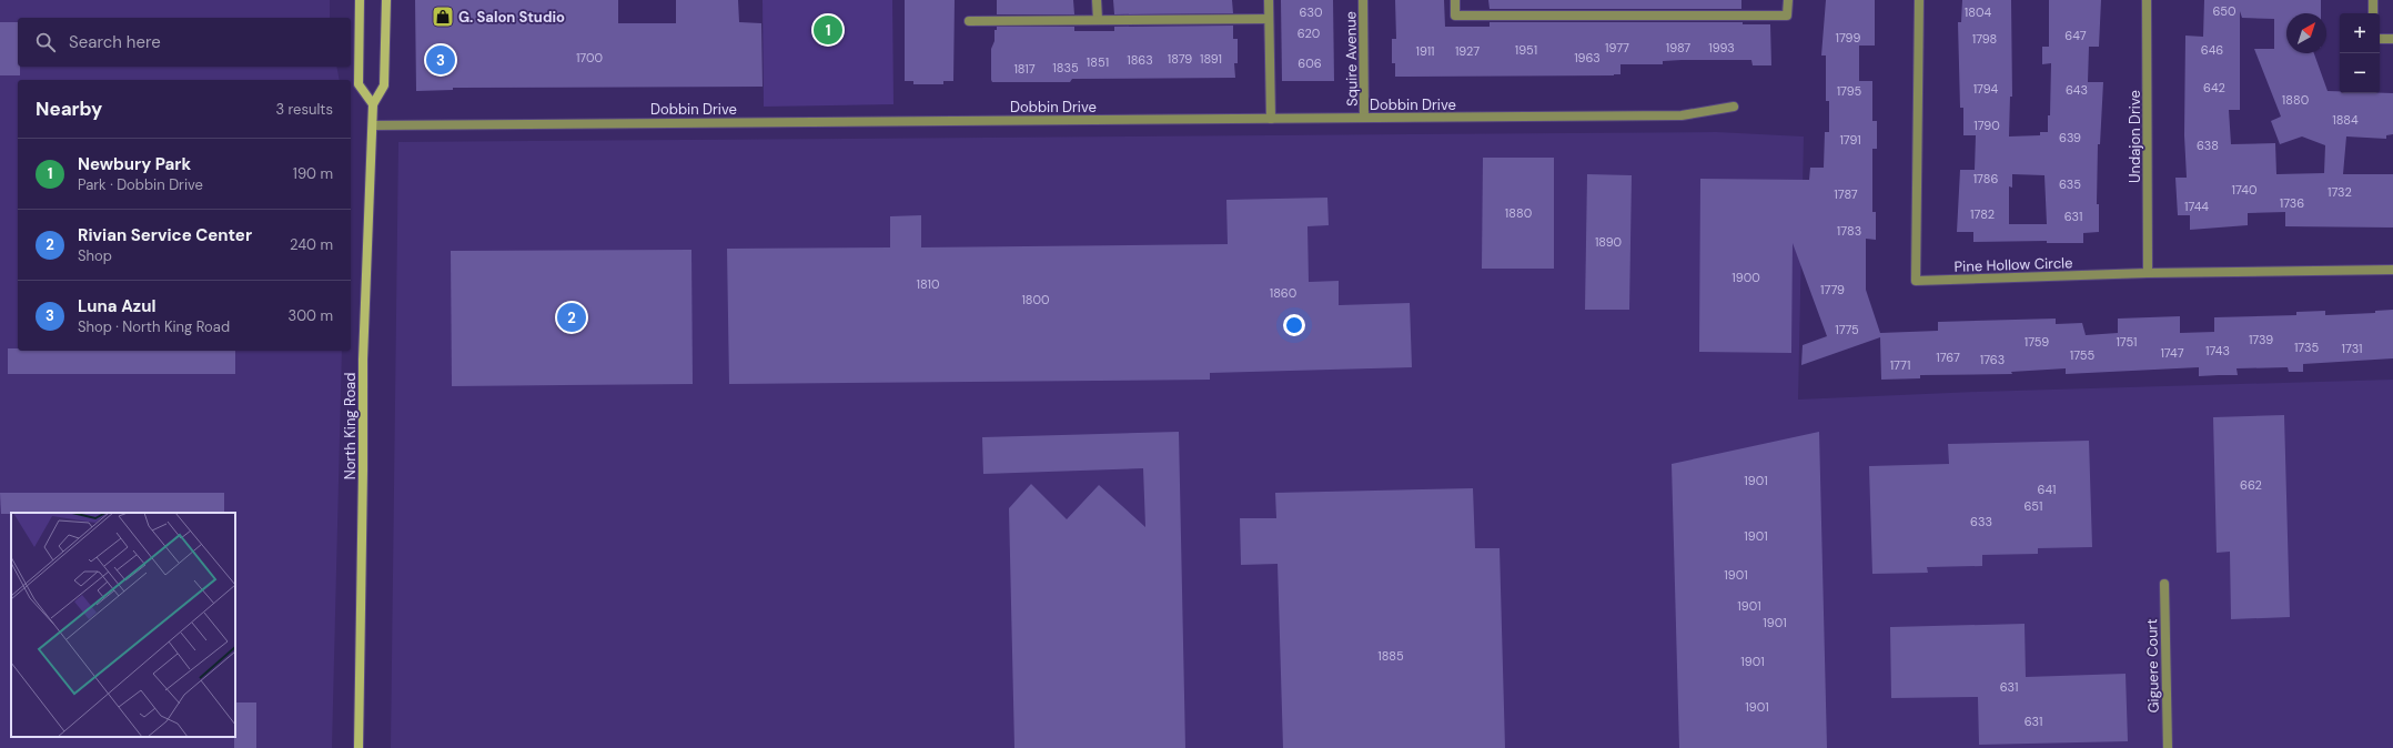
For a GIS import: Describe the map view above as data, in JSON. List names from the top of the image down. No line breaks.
{"streets":{"main road":["North King Road"],"street":["Squire Avenue","Dobbin Drive","Undajon Drive","Pine Hollow Circle","Giguere Court"]},"crossings":[["Squire Avenue","Dobbin Drive"],["Dobbin Drive","North King Road"],["Undajon Drive","Pine Hollow Circle"]],"places":{"shop":["G. Salon Studio"]},"house_numbers":["650","630","1804","620","647","1799","1798","1977","1987","1993","1951","646","1911","1927","1700","1963","1879","1891","1863","1851","606","1835","1817","642","1794","643","1795","1880","1884","1790","639","1791","638","1786","635","1740","1732","1787","1736","1744","1880","1782","631","1783","1890","1900","1810","1779","1860","1800","1775","1739","1759","1751","1735","1731","1743","1747","1755","1767","1763","1771","1901","662","641","651","633","1901","1901","1901","1901","1885","1901","631","1901","631"],"north":"top right","page":{"map_buttons":["+","−"],"pins":["1","3","2"],"search":"Search here","heading":["Nearby","3 results"],"list":[{"mark":"1","name":"Newbury Park","note":"Park · Dobbin Drive","value":"190 m"},{"mark":"2","name":"Rivian Service Center","note":"Shop","value":"240 m"},{"mark":"3","name":"Luna Azul","note":"Shop · North King Road","value":"300 m"}]}}
